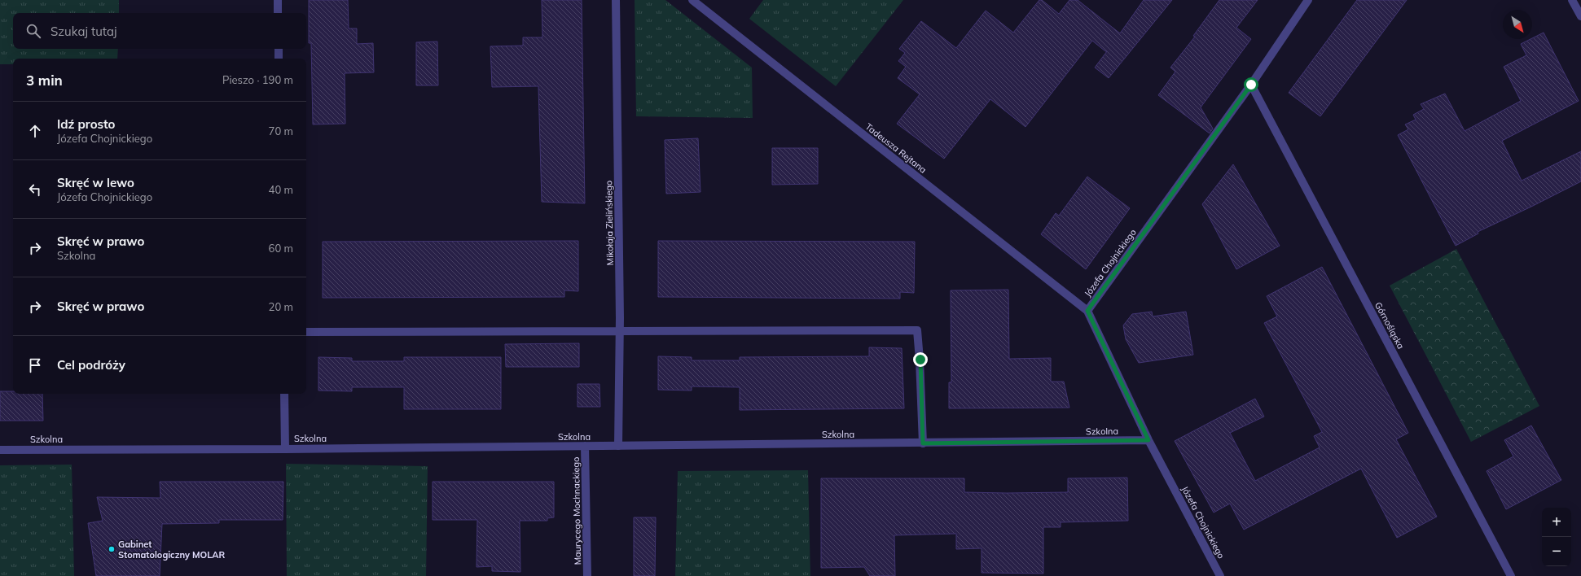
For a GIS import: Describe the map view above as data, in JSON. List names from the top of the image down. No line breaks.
{"streets":{"street":["Tadeusza Rejtana","Mikołaja Zielińskiego","Józefa Chojnickiego","Górnośląska","Szkolna","Maurycego Mochnackiego"]},"crossings":[["Tadeusza Rejtana","Józefa Chojnickiego"],["Mikołaja Zielińskiego","Szkolna"],["Józefa Chojnickiego","Górnośląska"],["Józefa Chojnickiego","Szkolna"],["Szkolna","Maurycego Mochnackiego"]],"places":["Gabinet Stomatologiczny MOLAR"],"north":"bottom right","page":{"search":"Szukaj tutaj","heading":["3 min","Pieszo · 190 m"],"list":[["Idź prosto","Józefa Chojnickiego","70 m"],["Skręć w lewo","Józefa Chojnickiego","40 m"],["Skręć w prawo","Szkolna","60 m"],["Skręć w prawo","20 m"],"Cel podróży"],"map_buttons":["+","−"]}}
